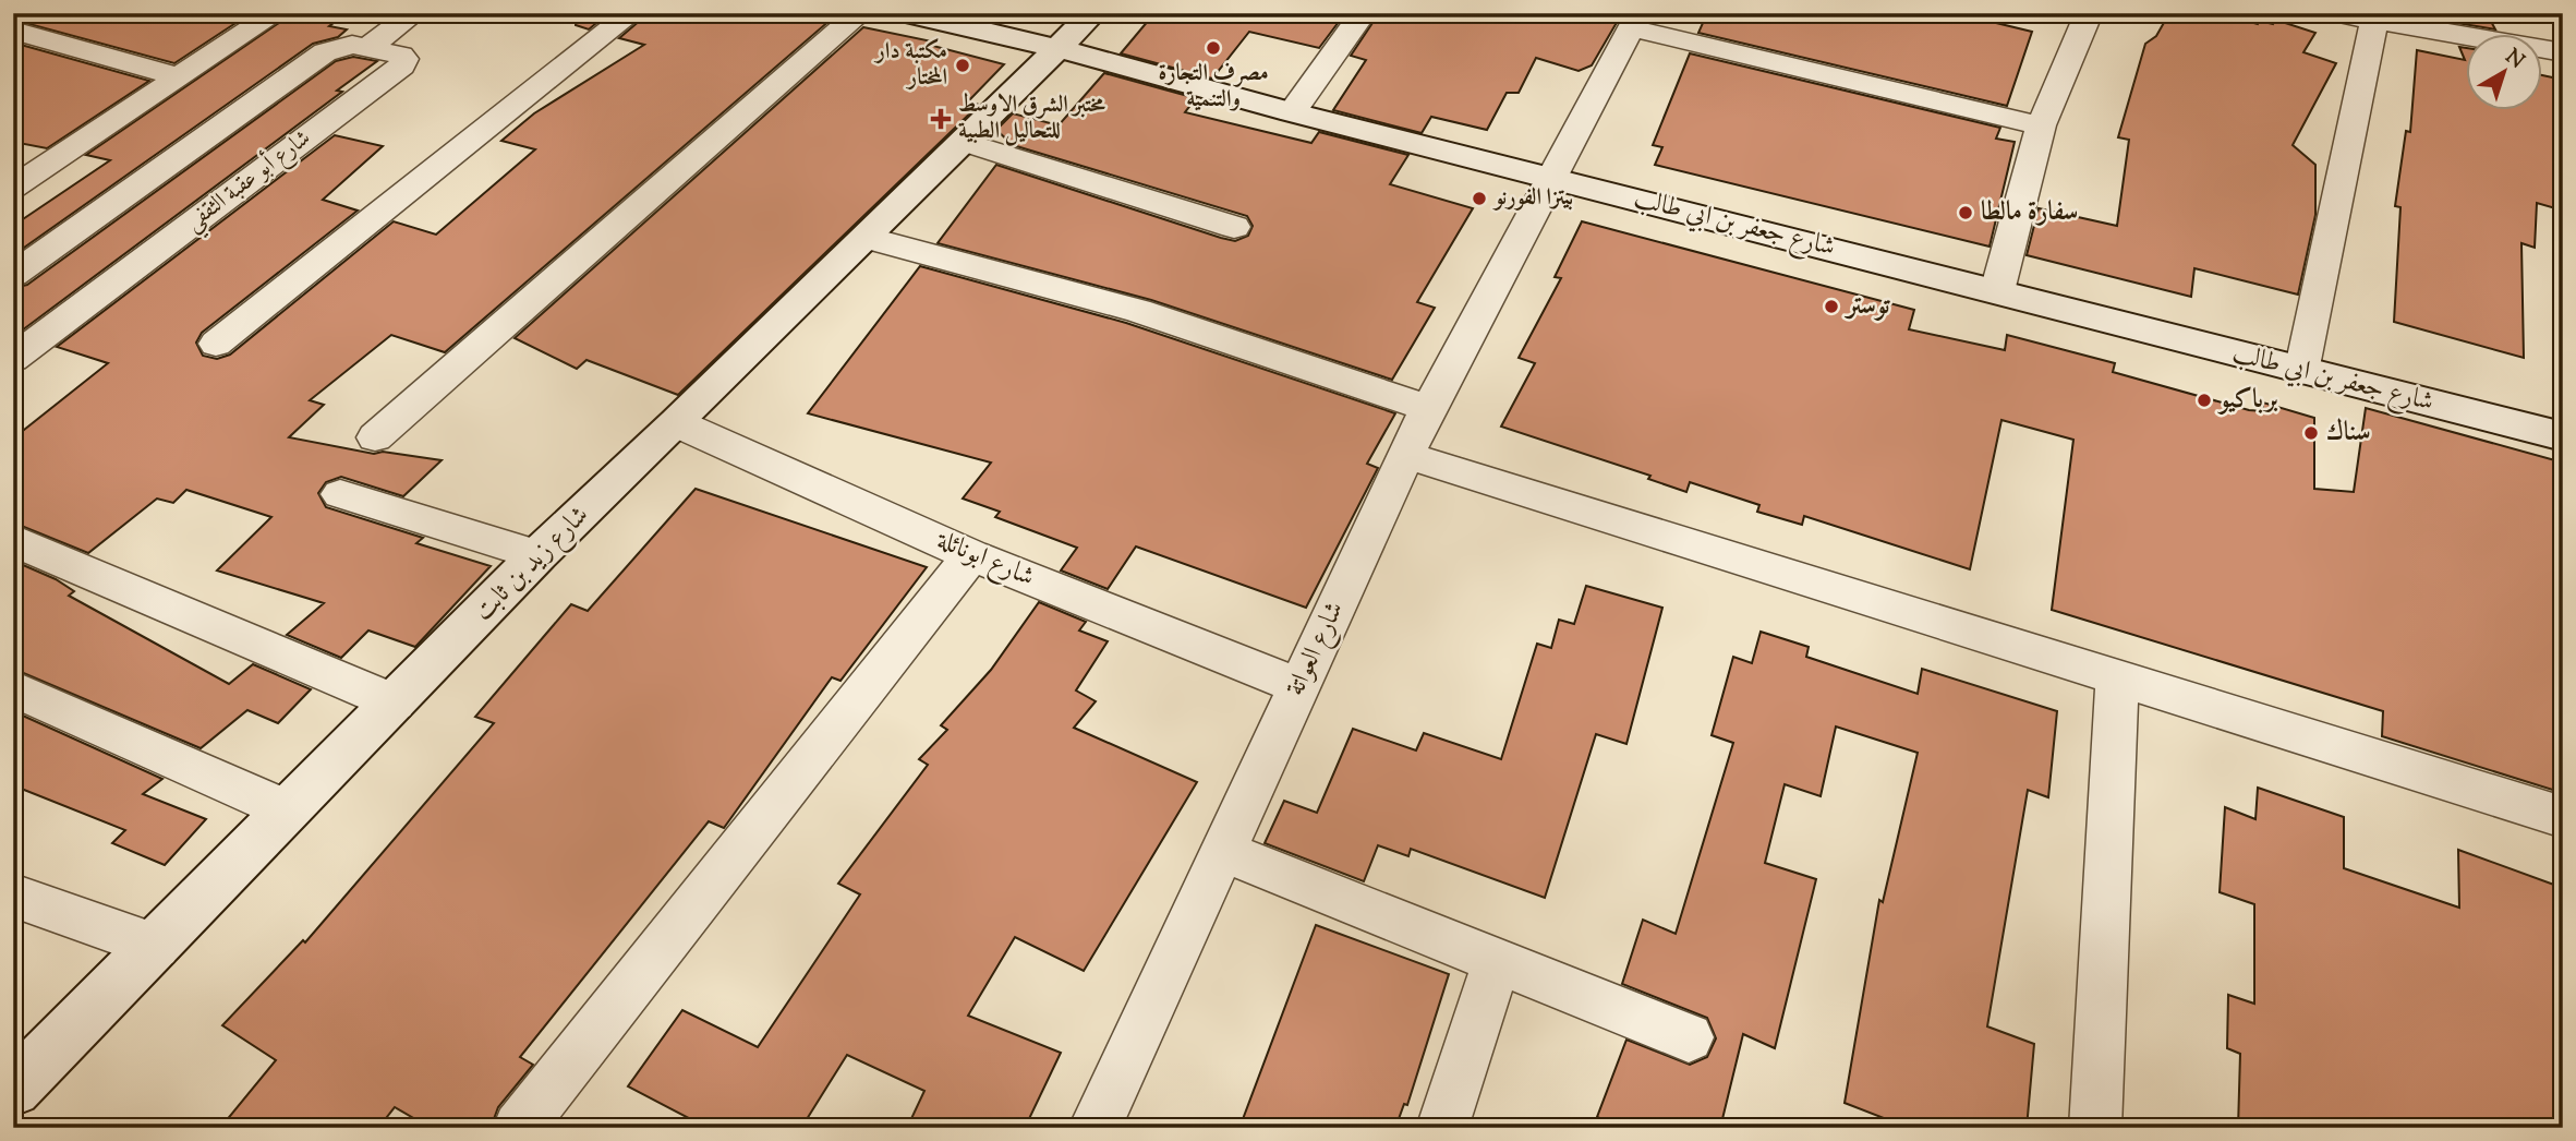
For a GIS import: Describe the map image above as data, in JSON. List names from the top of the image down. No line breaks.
{"streets":{"street":["شارع أبو عقبة الثقفي","شارع جعفر بن ابي طالب","شارع ابونائلة","شارع زيد بن ثابت","شارع العواتة"]},"crossings":[["شارع جعفر بن ابي طالب","شارع زيد بن ثابت"],["شارع جعفر بن ابي طالب","شارع العواتة"],["شارع ابونائلة","شارع زيد بن ثابت"],["شارع ابونائلة","شارع العواتة"]],"places":{"other":["مصرف التجارة والتنمية","مكتبة دار المختار","بيتزا الفورنو","سفارة مالطا","توستر","برباكيو","سناك"],"health":["مختبر الشرق الاوسط للتحاليل الطبية"]},"north":"top right"}
